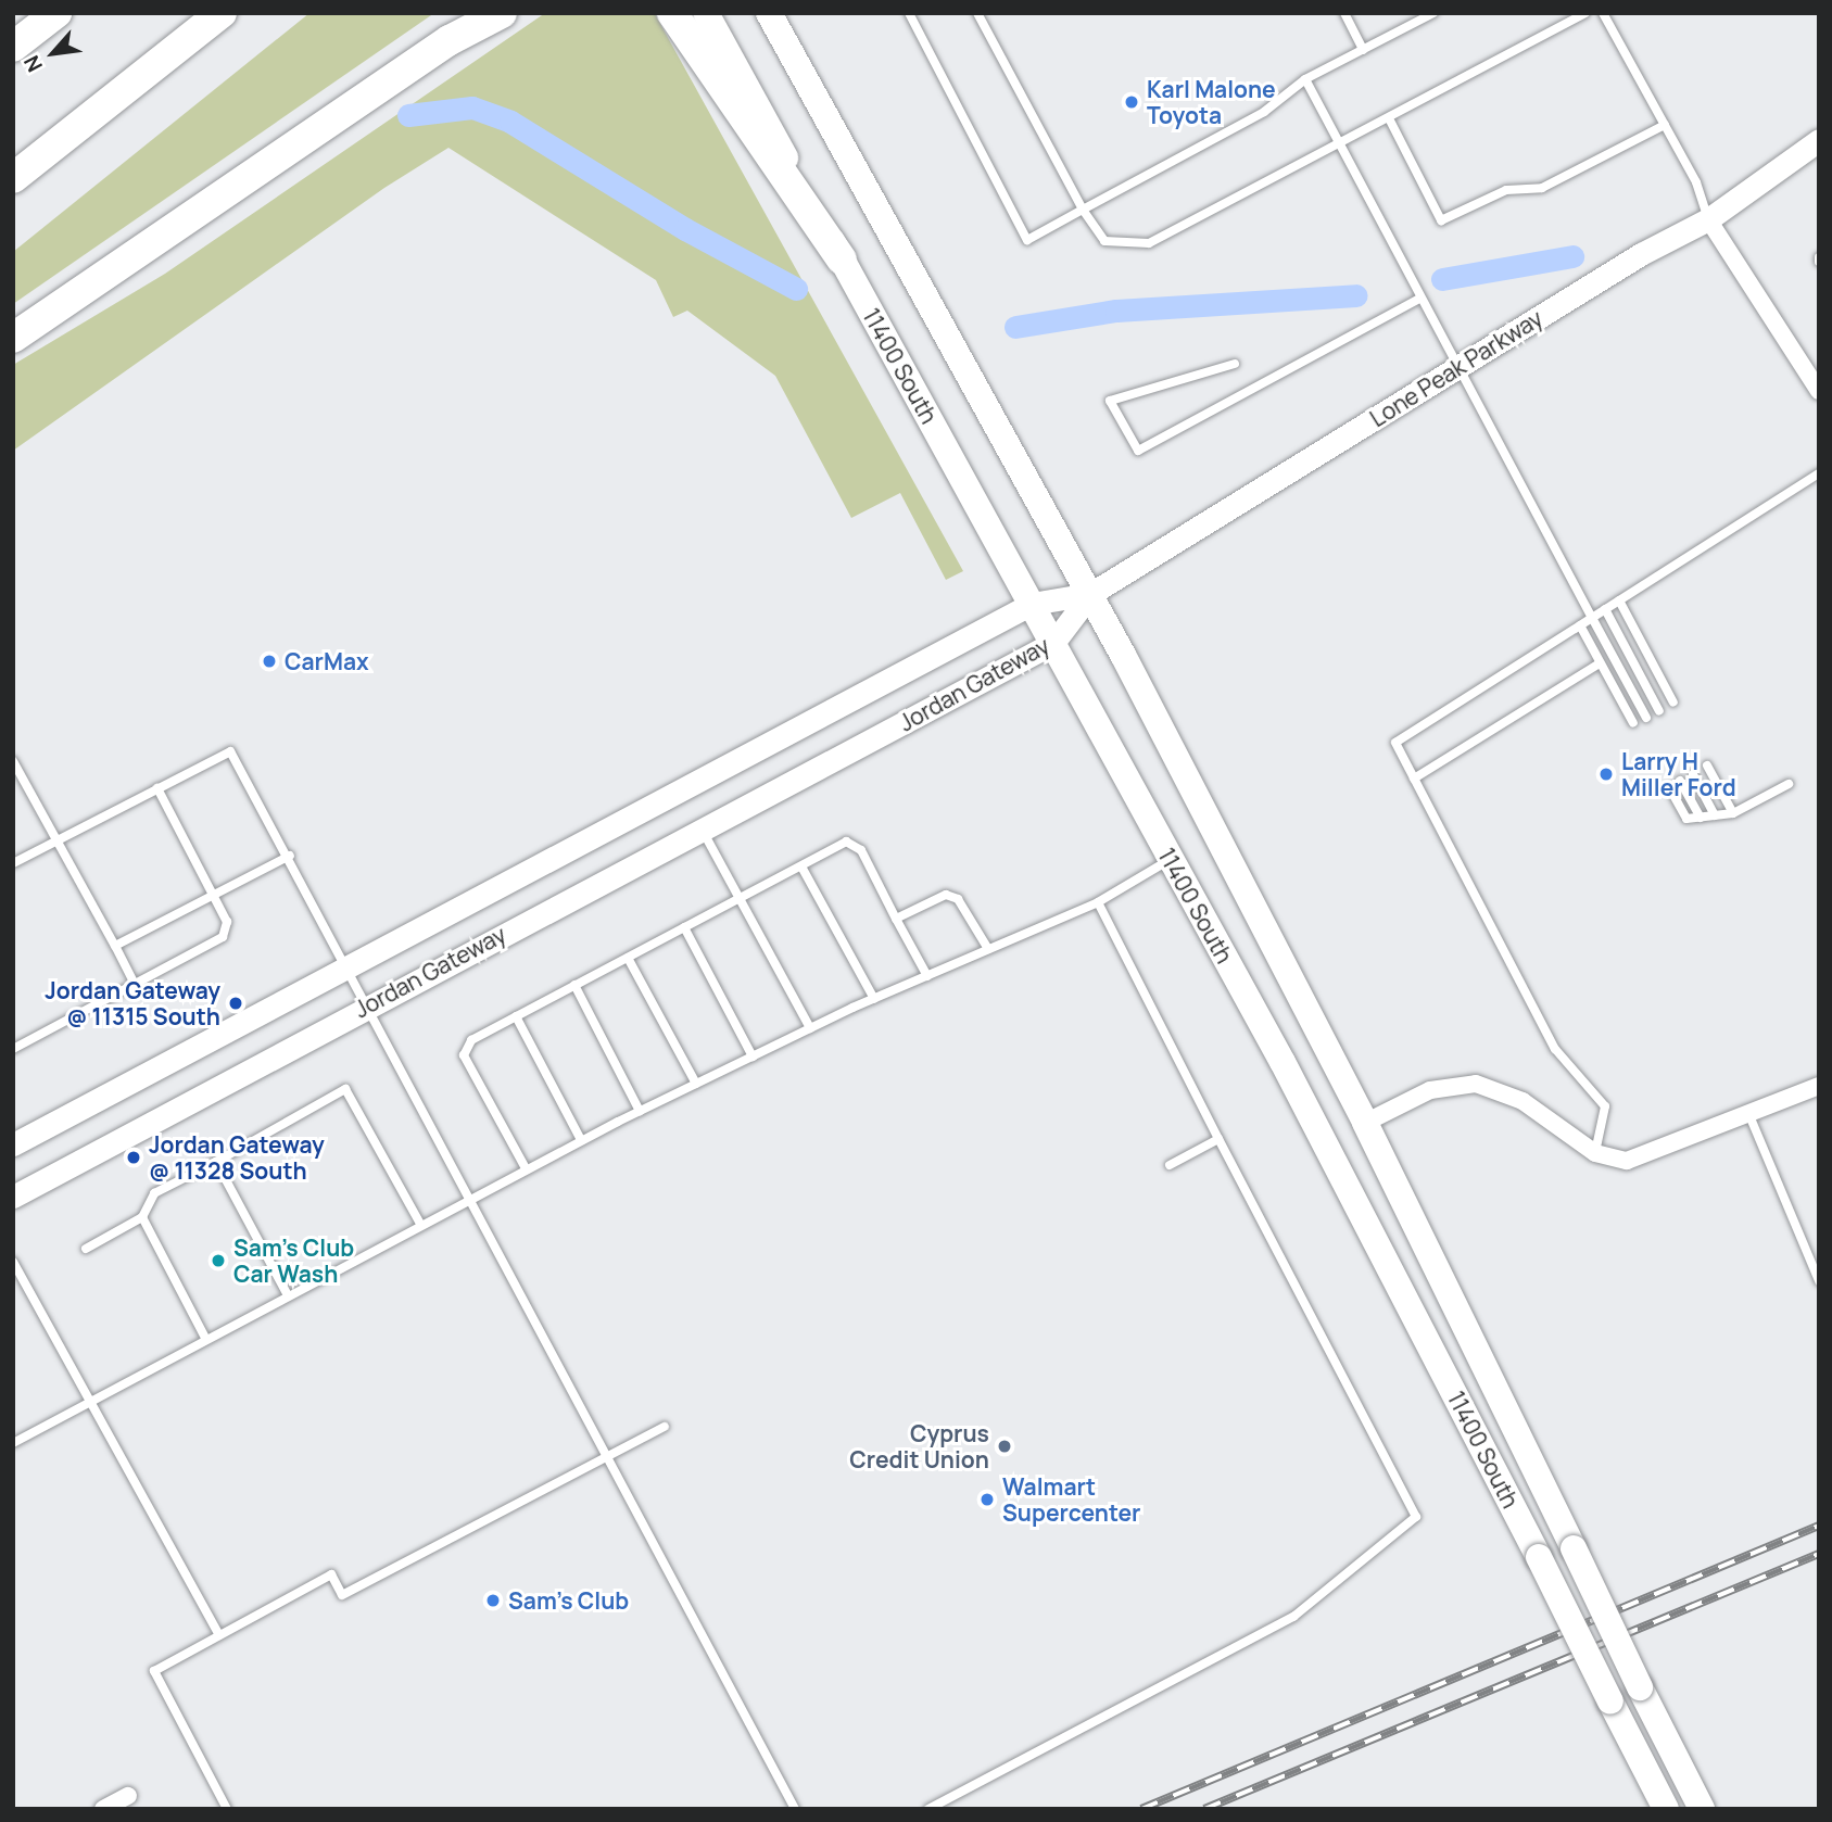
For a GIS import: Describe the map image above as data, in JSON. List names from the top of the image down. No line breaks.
{"streets":{"main road":["11400 South","Lone Peak Parkway","Jordan Gateway"]},"crossings":[["11400 South","Lone Peak Parkway"],["11400 South","Jordan Gateway"],["Lone Peak Parkway","Jordan Gateway"]],"places":["Karl Malone Toyota","CarMax","Larry H Miller Ford","Jordan Gateway @ 11315 South","Jordan Gateway @ 11328 South","Sam's Club Car Wash","Cyprus Credit Union","Walmart Supercenter","Sam's Club"],"north":"bottom left"}
